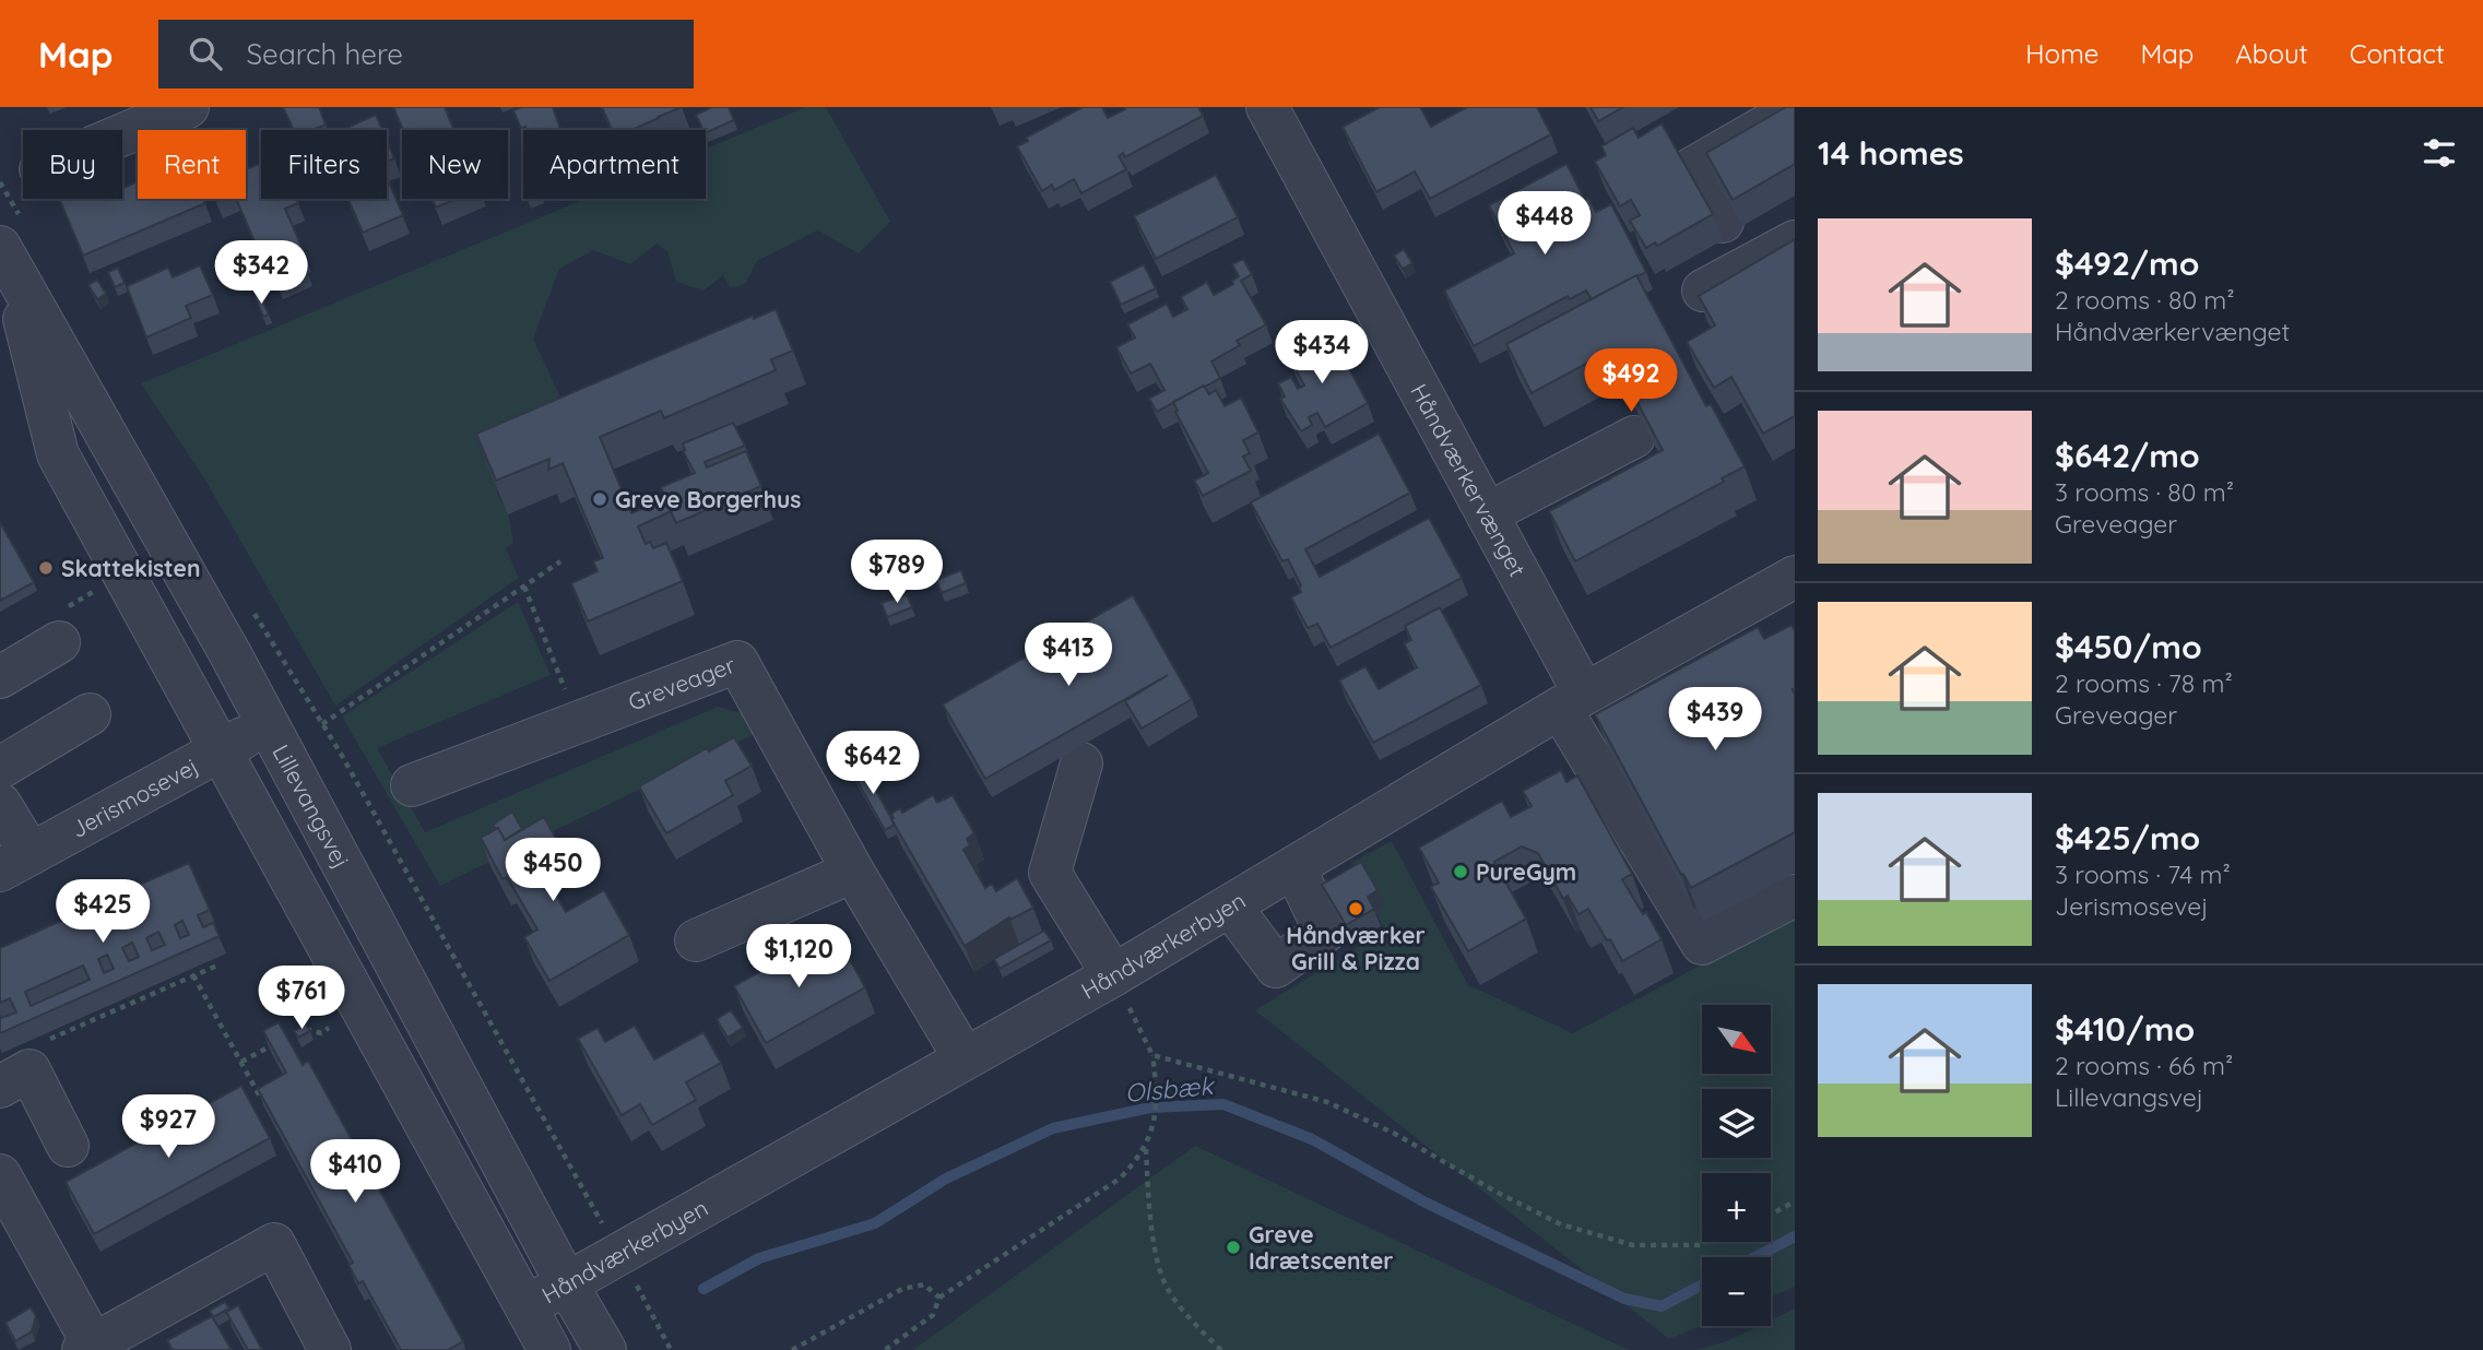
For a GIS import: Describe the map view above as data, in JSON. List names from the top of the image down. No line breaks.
{"streets":{"street":["Håndværkervænget","Greveager","Jerismosevej","Lillevangsvej","Håndværkerbyen"]},"crossings":[["Håndværkervænget","Håndværkerbyen"],["Greveager","Håndværkerbyen"],["Jerismosevej","Lillevangsvej"],["Lillevangsvej","Håndværkerbyen"]],"water":["Olsbæk"],"places":["Greve Borgerhus","Skattekisten","PureGym","Håndværker Grill & Pizza","Greve Idrætscenter"],"north":"bottom right","page":{"header":"Map","search":"Search here","nav":["Home","Map","About","Contact"],"heading":"14 homes","chip":["Buy","Rent","Filters","New","Apartment"],"price":["$448","$342","$434","$492","$789","$413","$439","$642","$450","$425","$1,120","$761","$927","$410"],"list":[{"name":"$492/mo","note":"2 rooms · 80 m² · Håndværkervænget"},{"name":"$642/mo","note":"3 rooms · 80 m² · Greveager"},{"name":"$450/mo","note":"2 rooms · 78 m² · Greveager"},{"name":"$425/mo","note":"3 rooms · 74 m² · Jerismosevej"},{"name":"$410/mo","note":"2 rooms · 66 m² · Lillevangsvej"}],"map_buttons":["+","−"]}}
